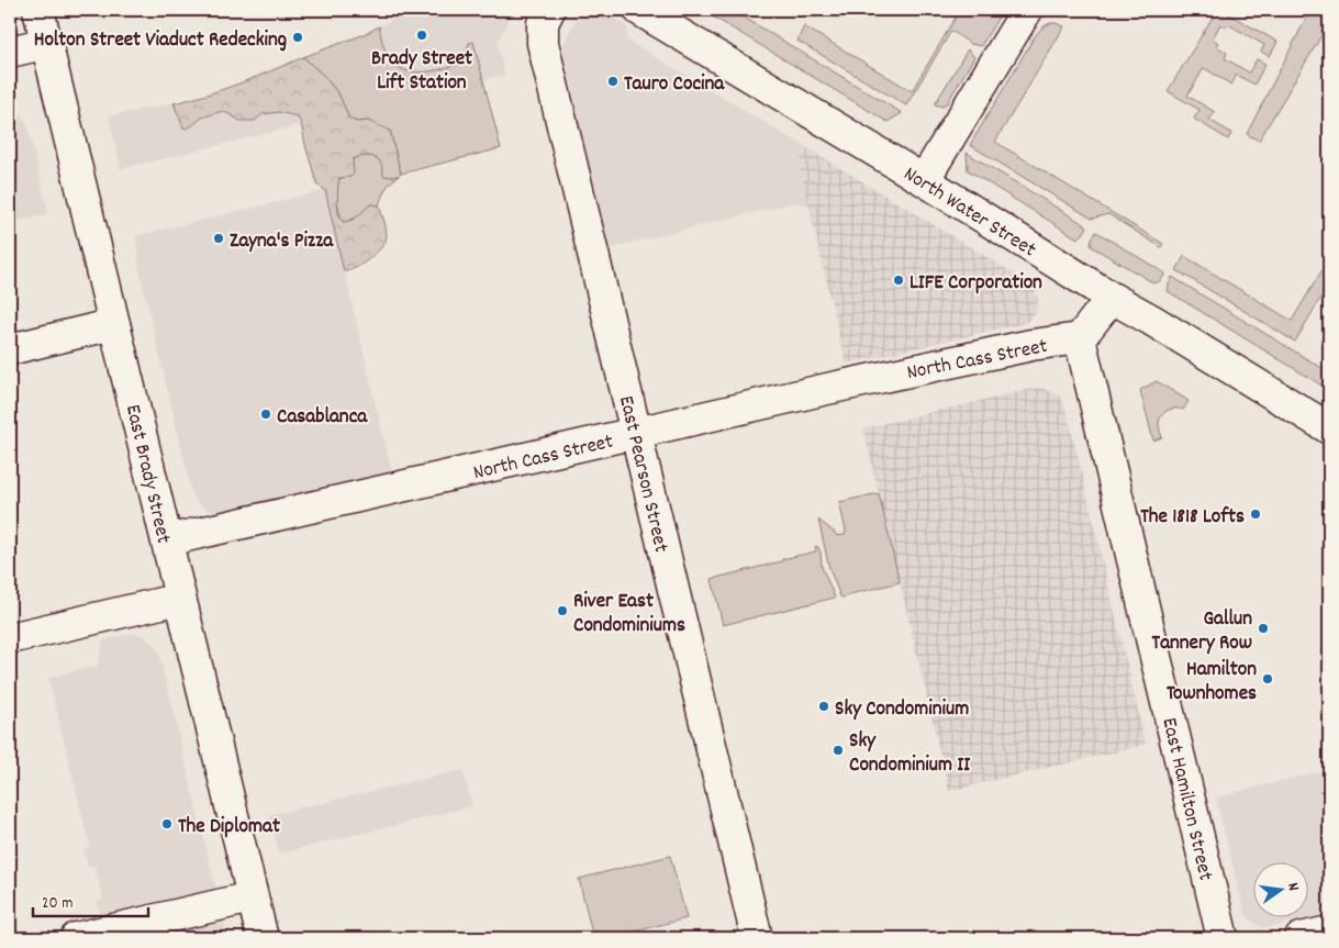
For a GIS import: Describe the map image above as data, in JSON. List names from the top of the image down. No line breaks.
{"streets":{"street":["North Water Street","North Cass Street","East Brady Street","East Pearson Street","East Hamilton Street"]},"crossings":[["North Cass Street","East Brady Street"],["North Cass Street","East Pearson Street"],["North Cass Street","East Hamilton Street"]],"places":["Brady Street Lift Station","Holton Street Viaduct Redecking","Tauro Cocina","Zayna's Pizza","LIFE Corporation","Casablanca","The 1818 Lofts","River East Condominiums","Gallun Tannery Row","Hamilton Townhomes","Sky Condominium","Sky Condominium II","The Diplomat"],"scale_bar":"20 m","north":"right"}
